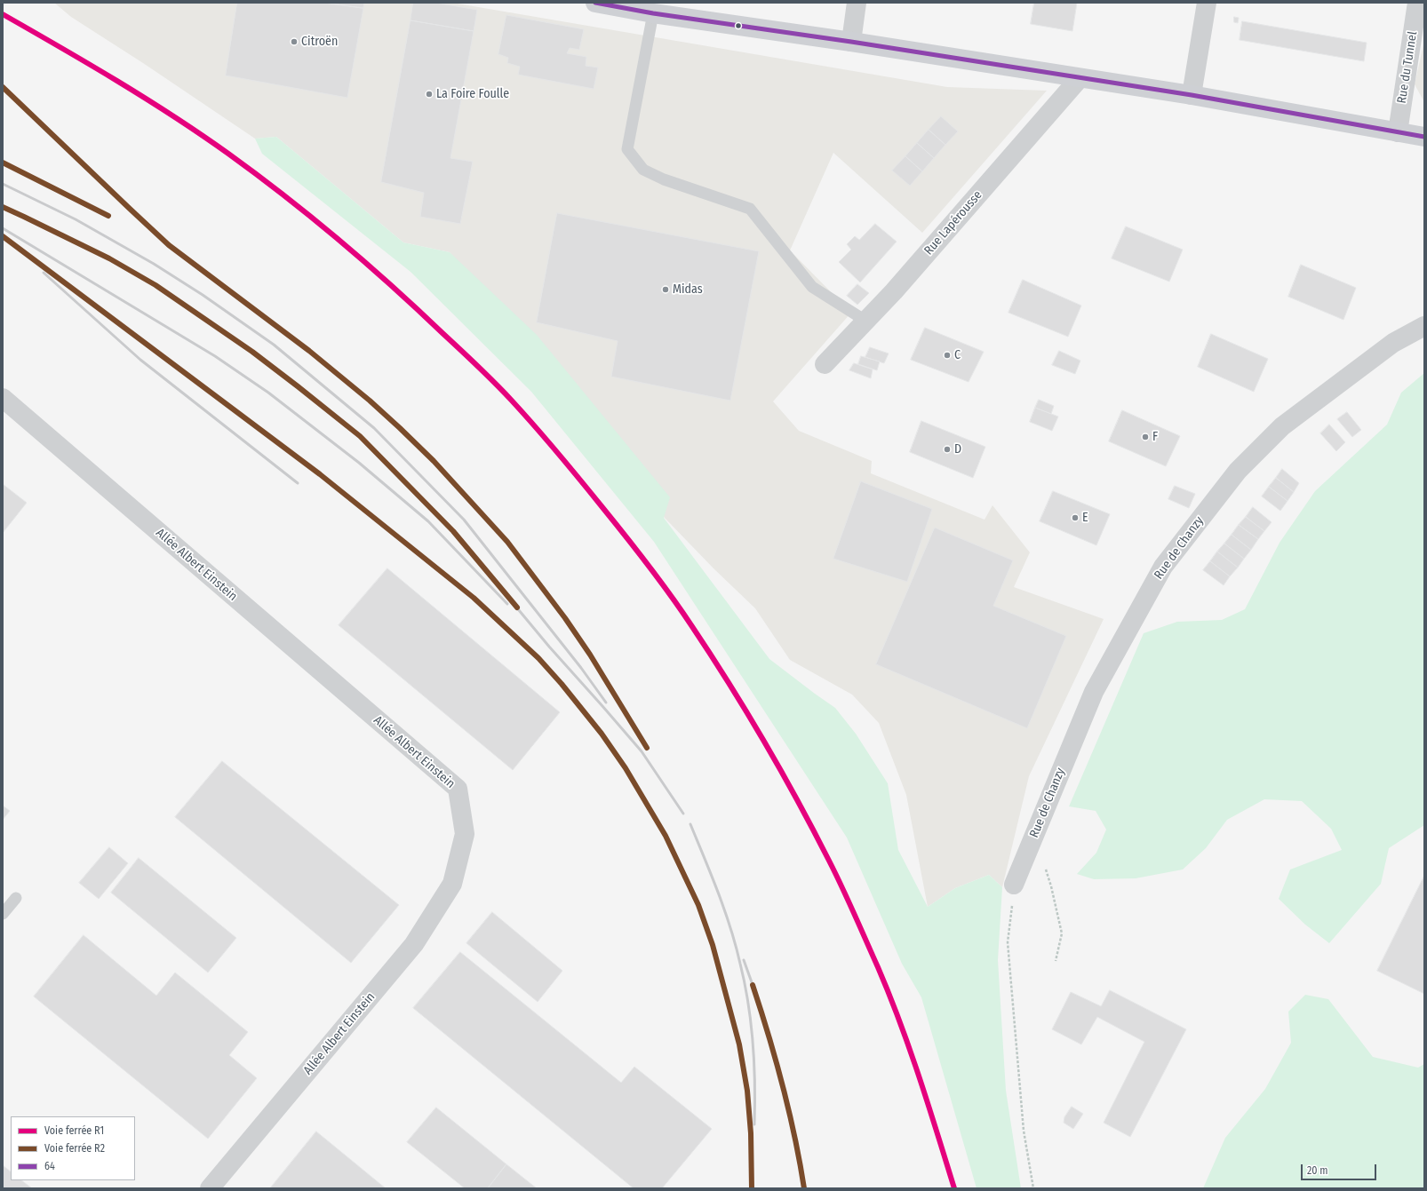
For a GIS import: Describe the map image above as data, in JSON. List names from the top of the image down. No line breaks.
{"streets":{"street":["Rue du Tunnel","Rue Lapérousse","Rue de Chanzy","Allée Albert Einstein"]},"places":["Citroën","La Foire Foulle","Midas","C","F","D","E"],"lines":["transit line 64","rail line R1","rail line R2"],"legend":["Voie ferrée R1","Voie ferrée R2","64"],"scale_bar":"20 m"}
